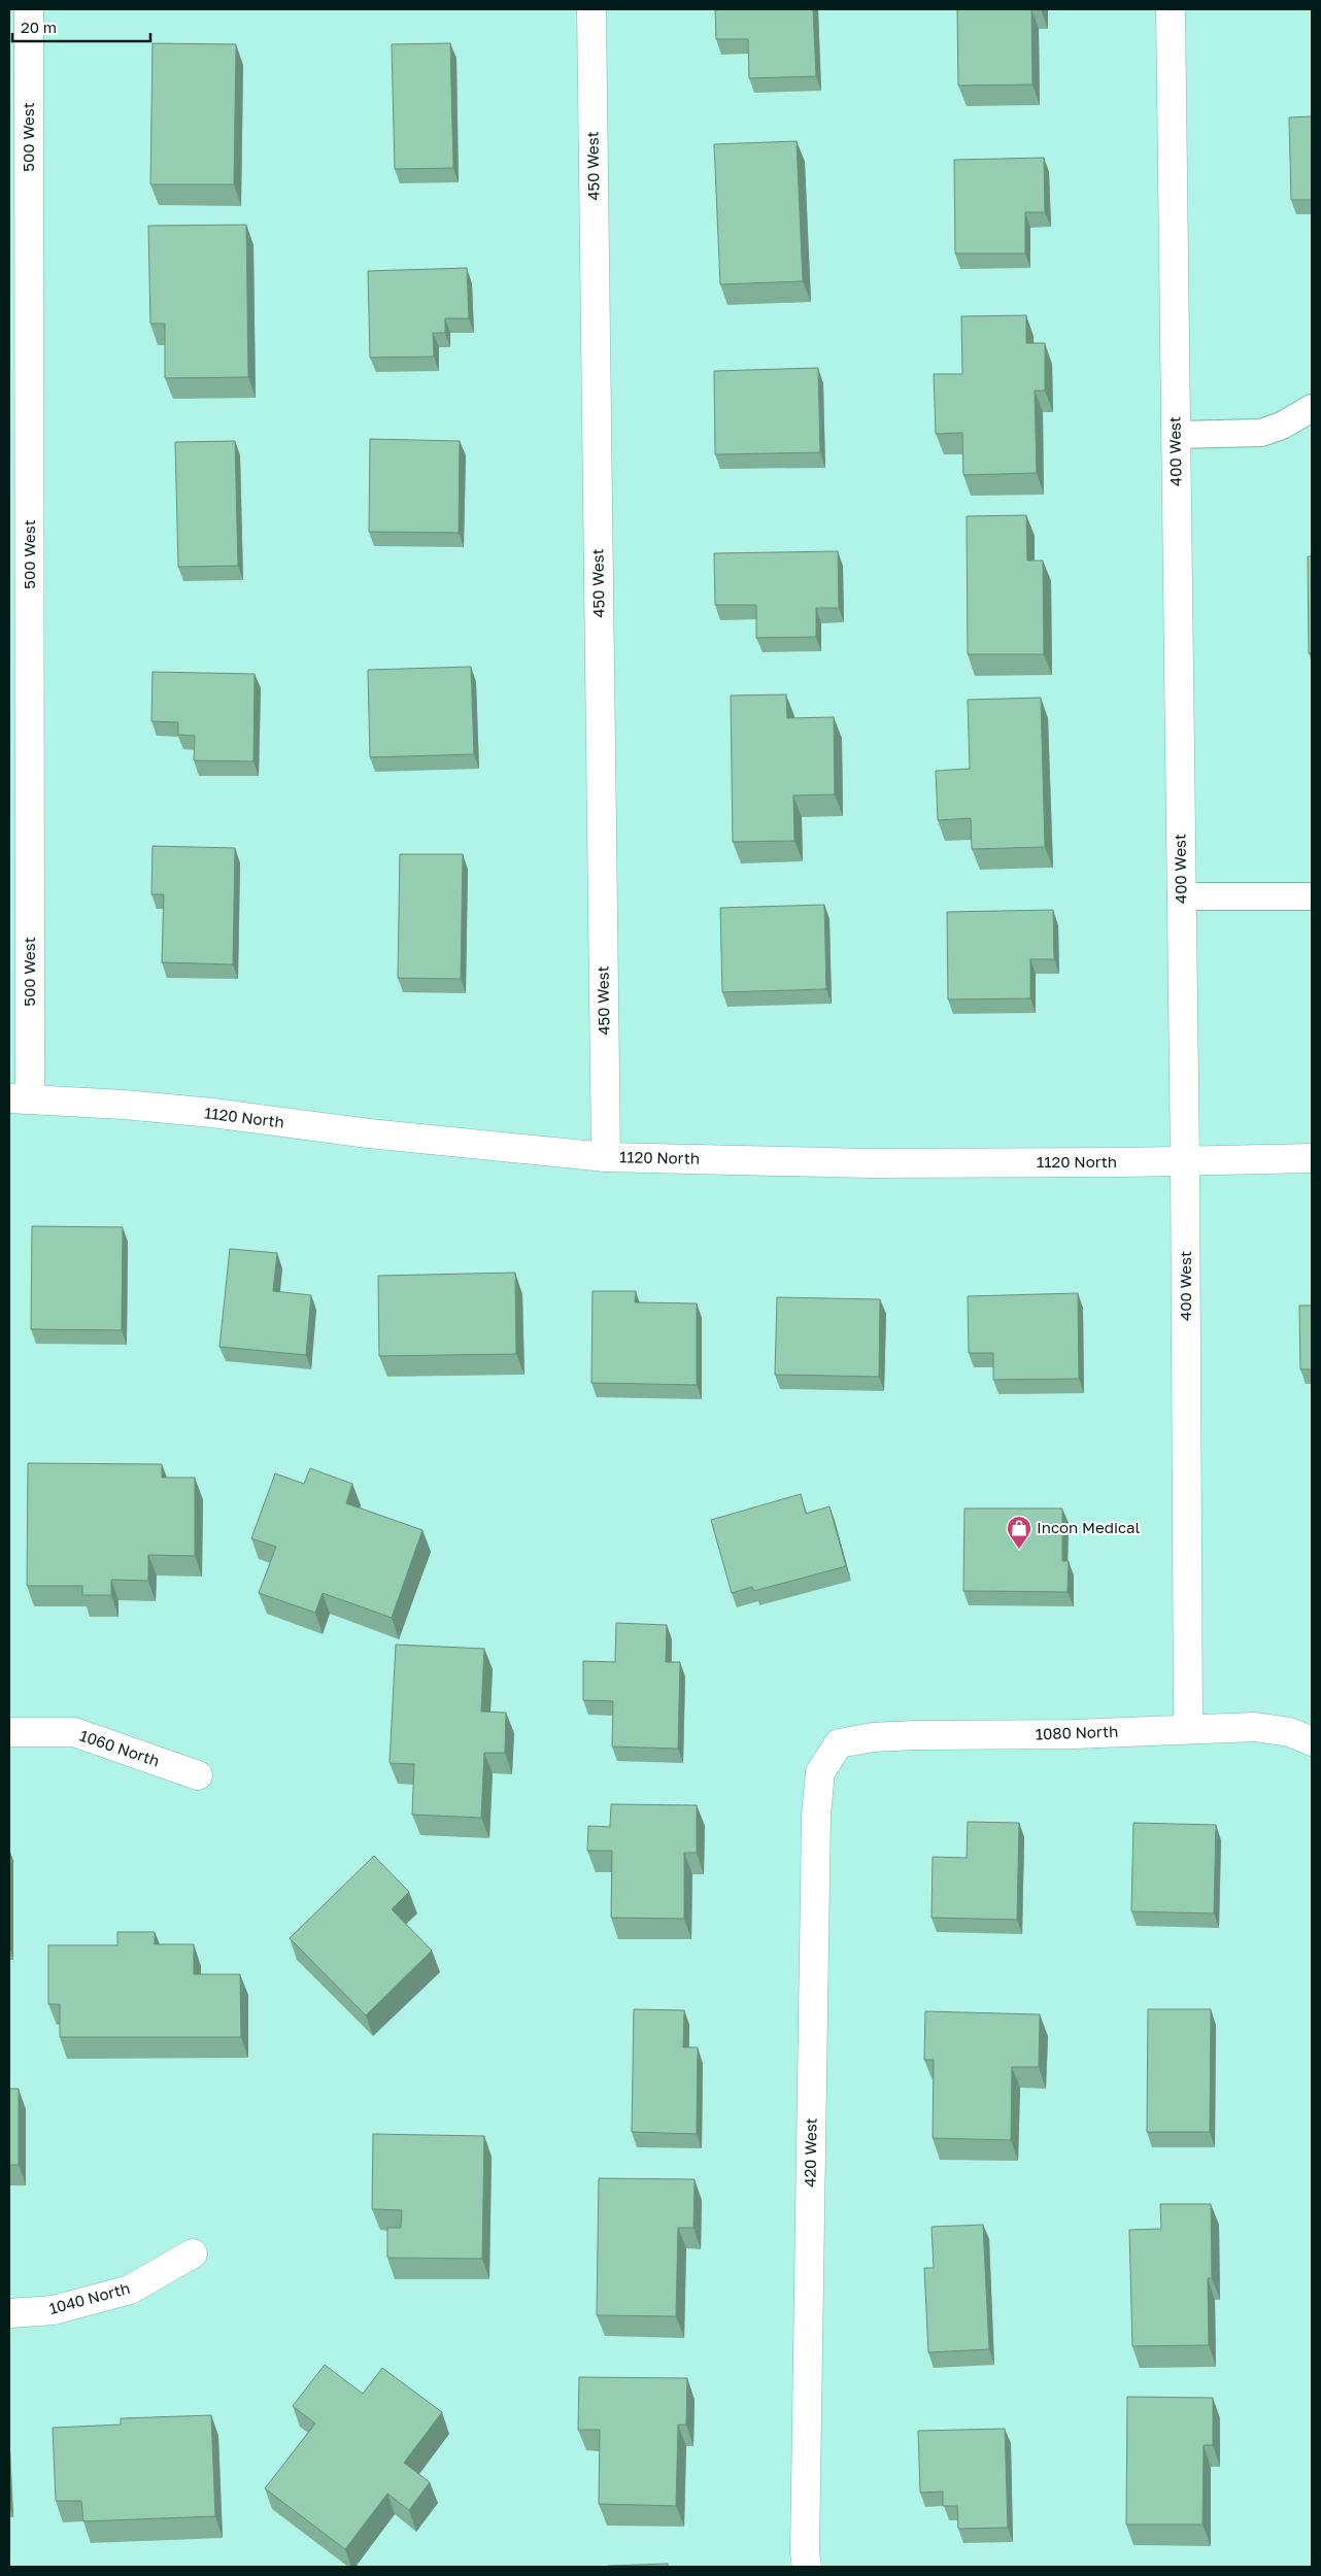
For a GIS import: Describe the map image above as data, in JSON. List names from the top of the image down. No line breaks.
{"streets":{"street":["500 West","450 West","400 West","1120 North","1080 North","1060 North","420 West","1040 North"]},"crossings":[["500 West","1120 North"],["450 West","1120 North"],["400 West","1120 North"],["400 West","1080 North"],["1080 North","420 West"]],"places":{"shop":["Incon Medical"]},"scale_bar":"20 m"}
